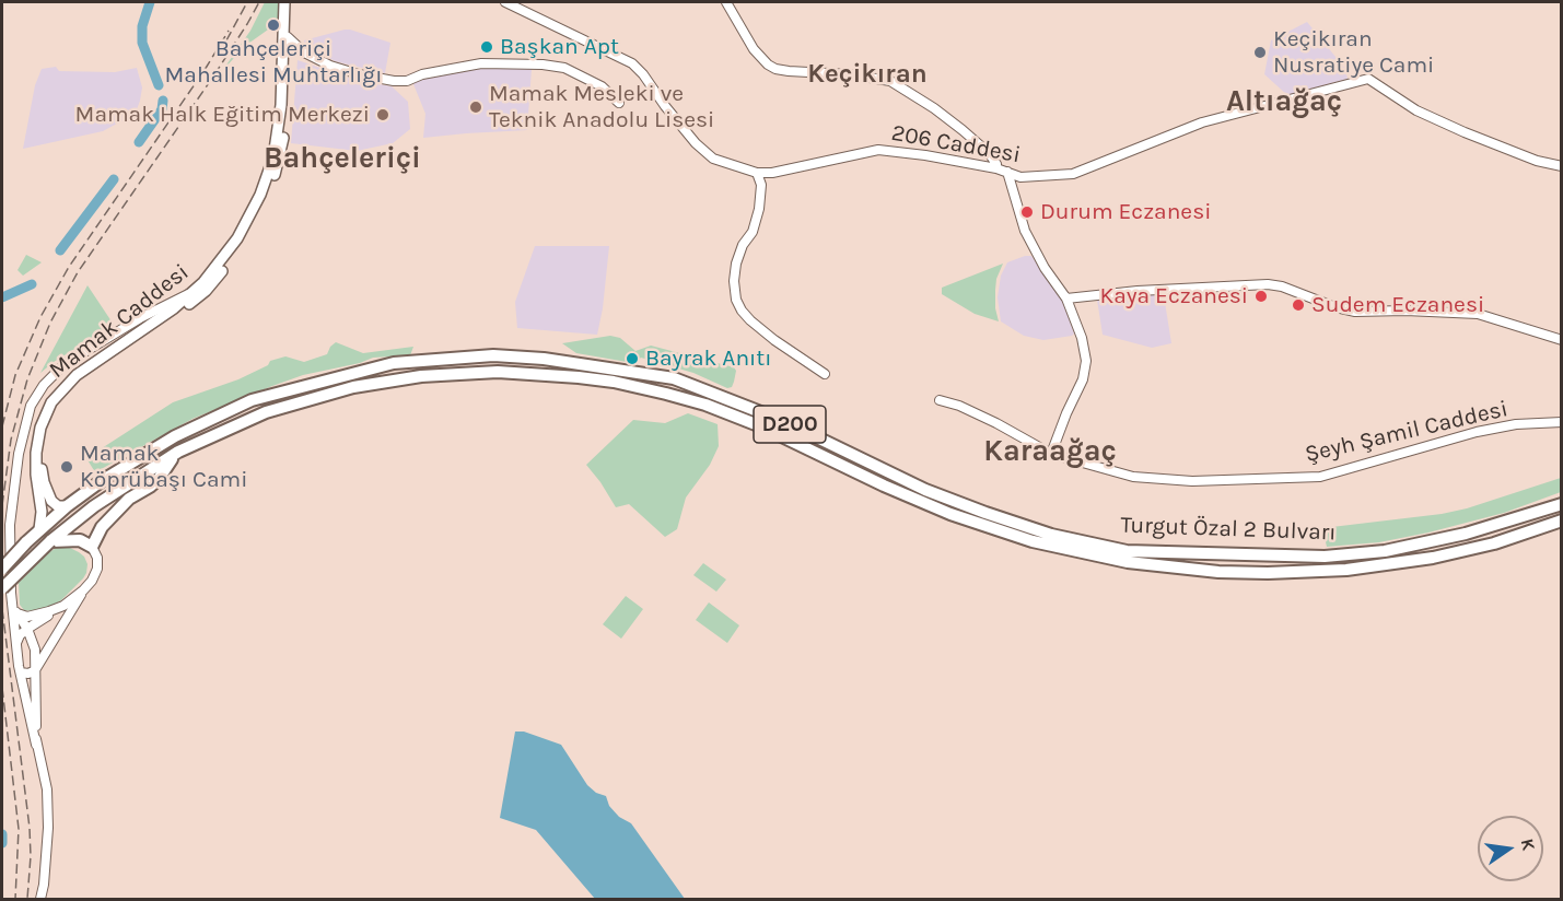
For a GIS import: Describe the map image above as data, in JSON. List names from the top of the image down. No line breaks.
{"streets":{"highway":["D200","Turgut Özal 2 Bulvarı"],"main road":["Mamak Caddesi"],"street":["206 Caddesi","Şeyh Şamil Caddesi"]},"crossings":[["Mamak Caddesi","Turgut Özal 2 Bulvarı"],["D200","Turgut Özal 2 Bulvarı"]],"districts":["Keçikıran","Altıağaç","Bahçeleriçi","Karaağaç"],"places":["Bahçeleriçi Mahallesi Muhtarlığı","Başkan Apt","Keçikıran Nusratiye Cami","Mamak Mesleki ve Teknik Anadolu Lisesi","Mamak Halk Eğitim Merkezi","Durum Eczanesi","Kaya Eczanesi","Sudem Eczanesi","Bayrak Anıtı","Mamak Köprübaşı Cami"],"north":"right"}
